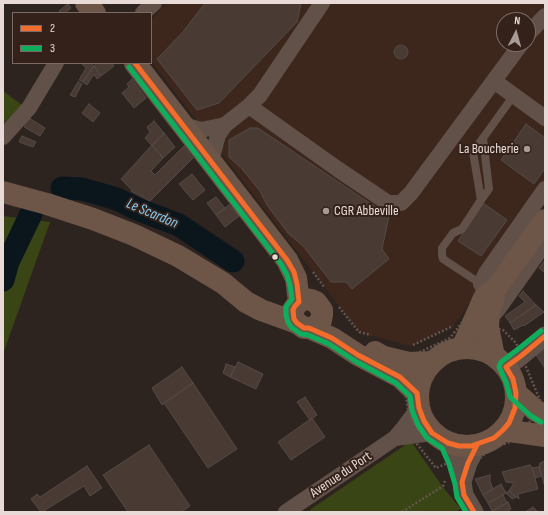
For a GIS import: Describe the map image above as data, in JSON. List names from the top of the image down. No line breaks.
{"streets":{"street":["Avenue du Port"]},"water":["Le Scardon"],"places":["La Boucherie","CGR Abbeville"],"lines":["transit line 2","transit line 3"],"legend":["2","3"],"north":"top"}
